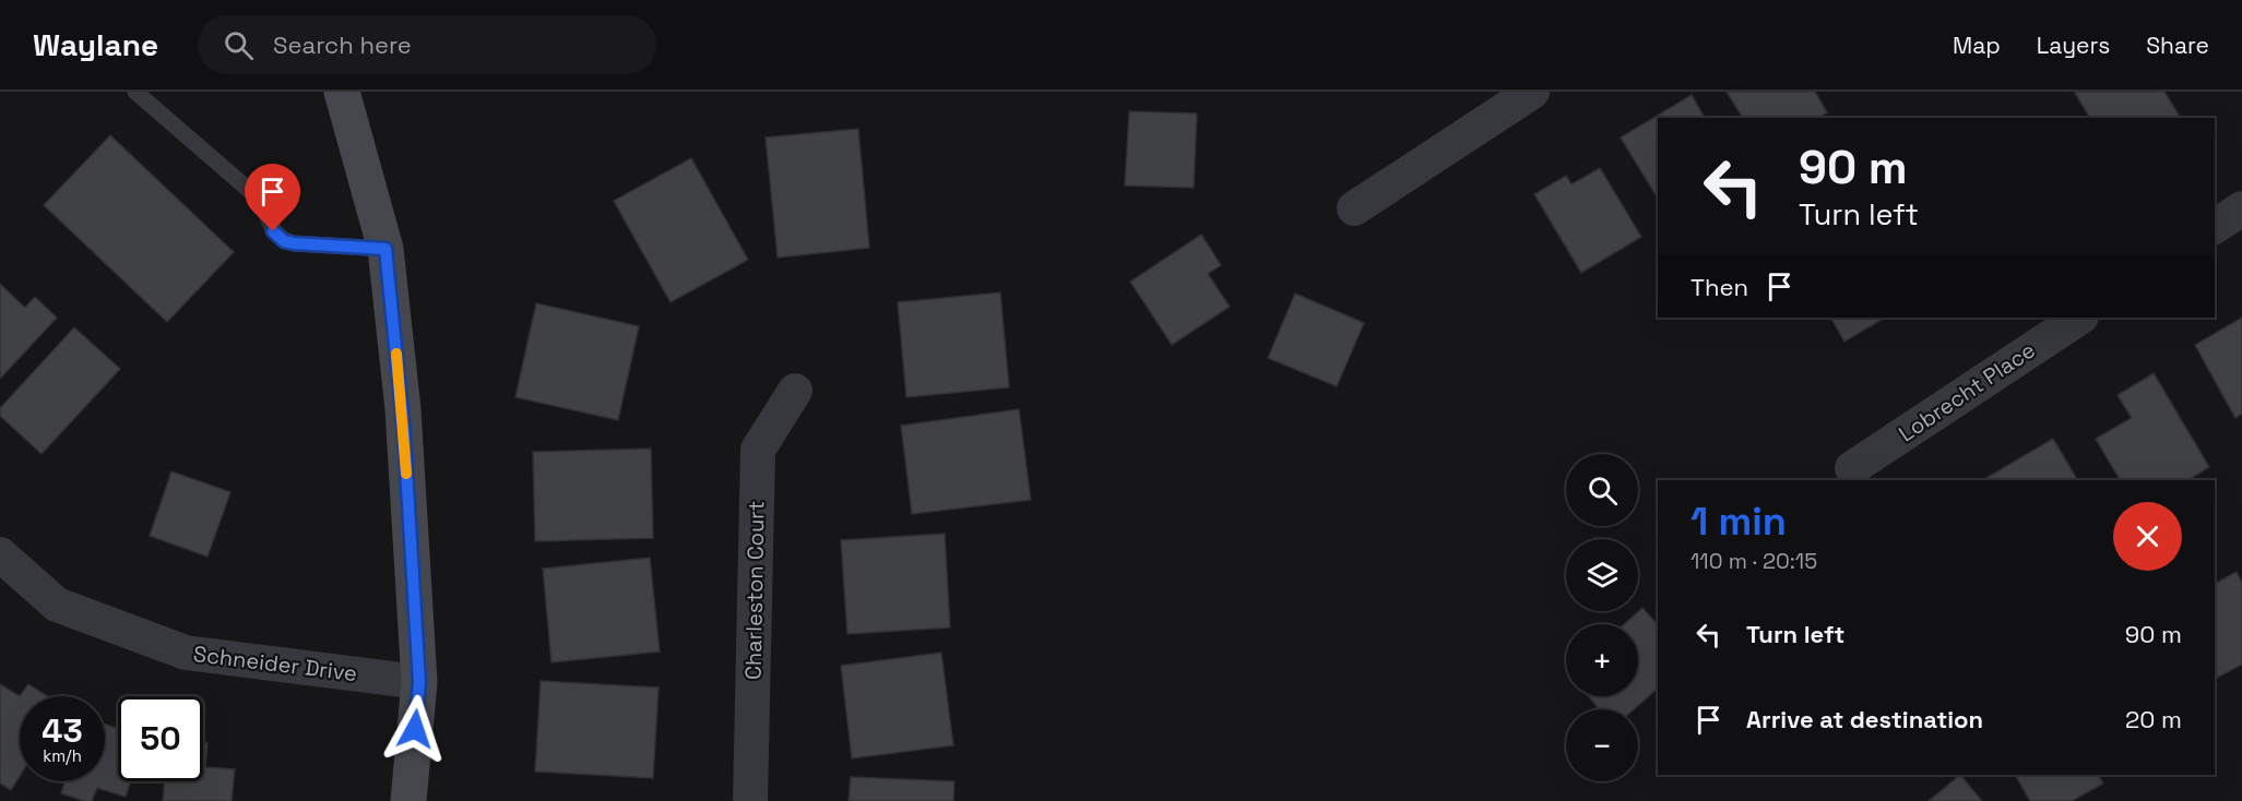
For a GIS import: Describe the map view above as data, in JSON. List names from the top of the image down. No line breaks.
{"streets":{"street":["Lobrecht Place","Charleston Court","Schneider Drive"]},"page":{"header":"Waylane","search":"Search here","nav":["Map","Layers","Share"],"turn":["90 m","Turn left"],"then":"Then","map_buttons":["+","−"],"heading":["1 min","110 m · 20:15"],"list":[{"name":"Turn left","value":"90 m"},{"name":"Arrive at destination","value":"20 m"}],"speed":"43 km/h","limit":"50"}}
